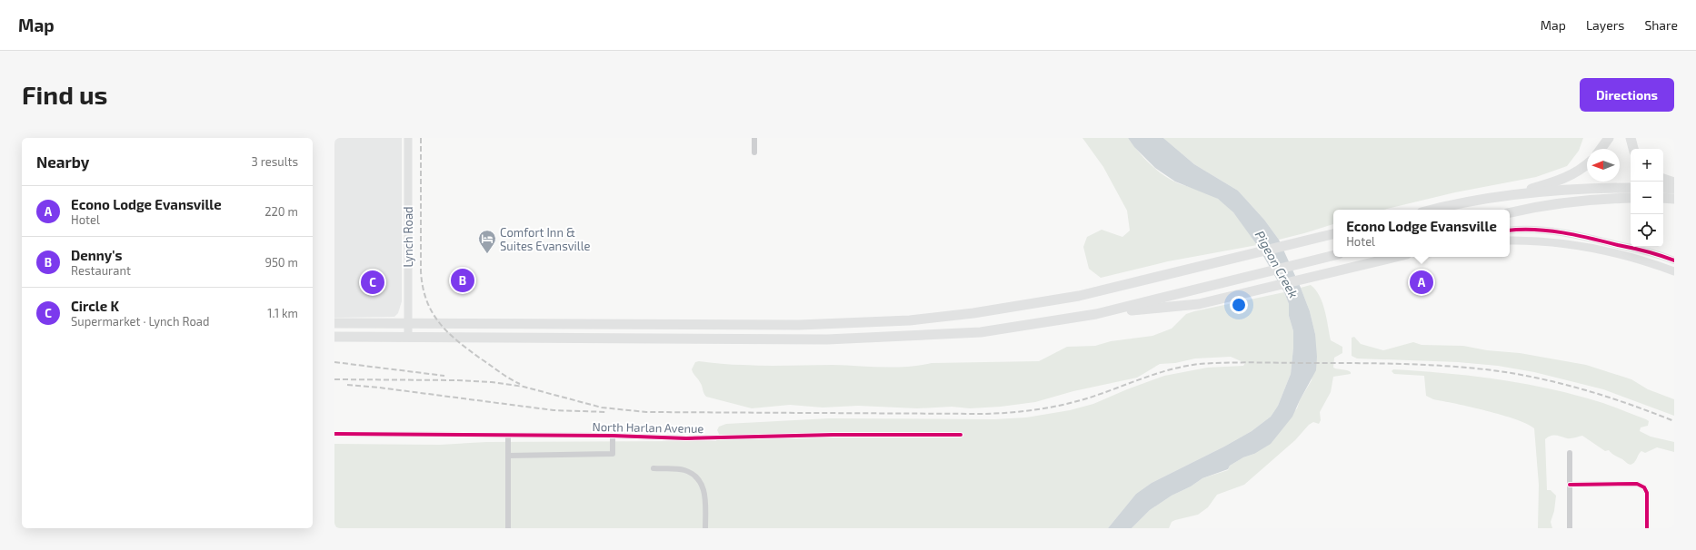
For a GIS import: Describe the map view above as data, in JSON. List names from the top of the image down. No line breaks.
{"streets":{"main road":["Lynch Road"],"street":["North Harlan Avenue"]},"water":["Pigeon Creek"],"places":{"hotel":["Comfort Inn & Suites Evansville"]},"north":"left","page":{"header":"Map","nav":["Map","Layers","Share"],"buttons":"Directions","title":"Find us","heading":["Nearby","3 results"],"map_buttons":["+","−"],"list":[{"mark":"A","name":"Econo Lodge Evansville","note":"Hotel","value":"220 m"},{"mark":"B","name":"Denny's","note":"Restaurant","value":"950 m"},{"mark":"C","name":"Circle K","note":"Supermarket · Lynch Road","value":"1.1 km"}],"popup":["Econo Lodge Evansville","Hotel"],"pins":["B","A","C"]}}
